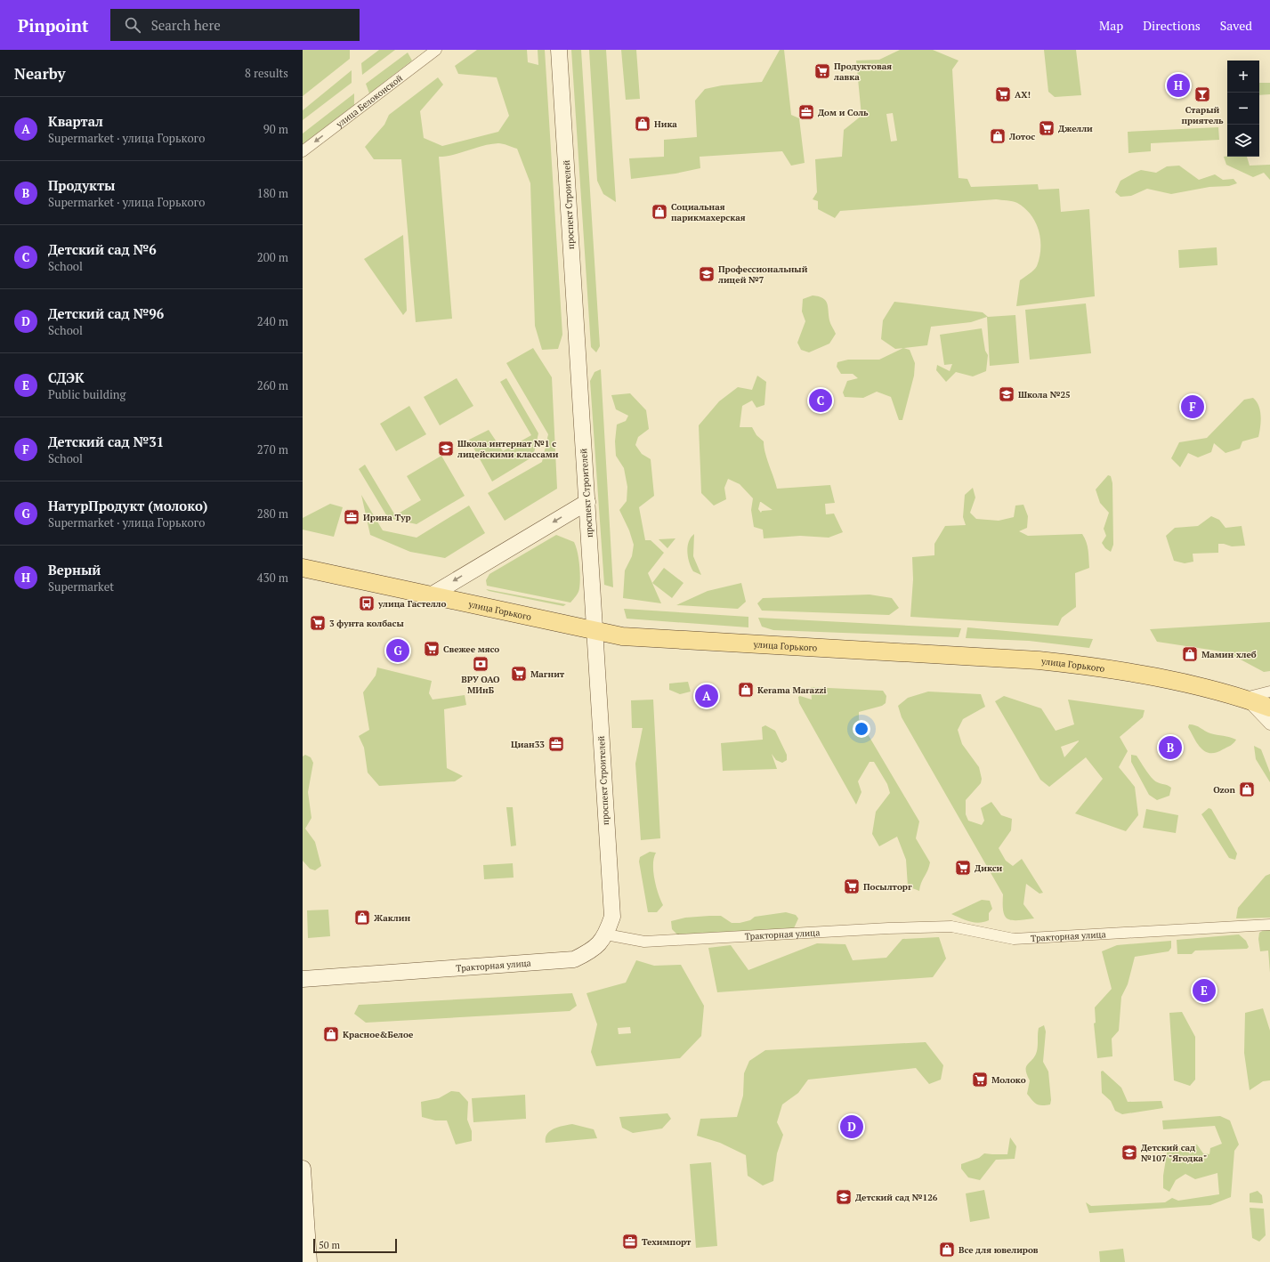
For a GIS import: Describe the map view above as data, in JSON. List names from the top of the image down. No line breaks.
{"streets":{"main road":["проспект Строителей","улица Горького","Тракторная улица"],"street":["улица Белоконской"]},"crossings":[["проспект Строителей","улица Горького"],["проспект Строителей","Тракторная улица"]],"one_way":["улица Белоконской"],"places":{"supermarket":["Продуктовая лавка","АХ!","Джелли","3 фунта колбасы","Свежее мясо","Магнит","Дикси","Посылторг","Молоко"],"bar":["Старый приятель"],"office":["Дом и Соль","Ирина Тур","Циан33","Техимпорт"],"shop":["Ника","Лотос","Социальная парикмахерская","Мамин хлеб","Kerama Marazzi","Ozon","Жаклин","Красное&Белое","Все для ювелиров"],"school or university":["Профессиональный лицей №7","Школа №25","Школа интернат №1 с лицейскими классами","Детский сад №107 \"Ягодка\"","Детский сад №126"],"bus stop":["улица Гастелло"],"bank":["ВРУ ОАО МИнБ"]},"scale_bar":"50 m","page":{"header":"Pinpoint","search":"Search here","nav":["Map","Directions","Saved"],"heading":["Nearby","8 results"],"map_buttons":["+","−"],"pins":["H","C","F","G","A","B","E","D"],"list":[{"mark":"A","name":"Квартал","note":"Supermarket · улица Горького","value":"90 m"},{"mark":"B","name":"Продукты","note":"Supermarket · улица Горького","value":"180 m"},{"mark":"C","name":"Детский сад №6","note":"School","value":"200 m"},{"mark":"D","name":"Детский сад №96","note":"School","value":"240 m"},{"mark":"E","name":"СДЭК","note":"Public building","value":"260 m"},{"mark":"F","name":"Детский сад №31","note":"School","value":"270 m"},{"mark":"G","name":"НатурПродукт (молоко)","note":"Supermarket · улица Горького","value":"280 m"},{"mark":"H","name":"Верный","note":"Supermarket","value":"430 m"}],"scale":"50 m"}}
